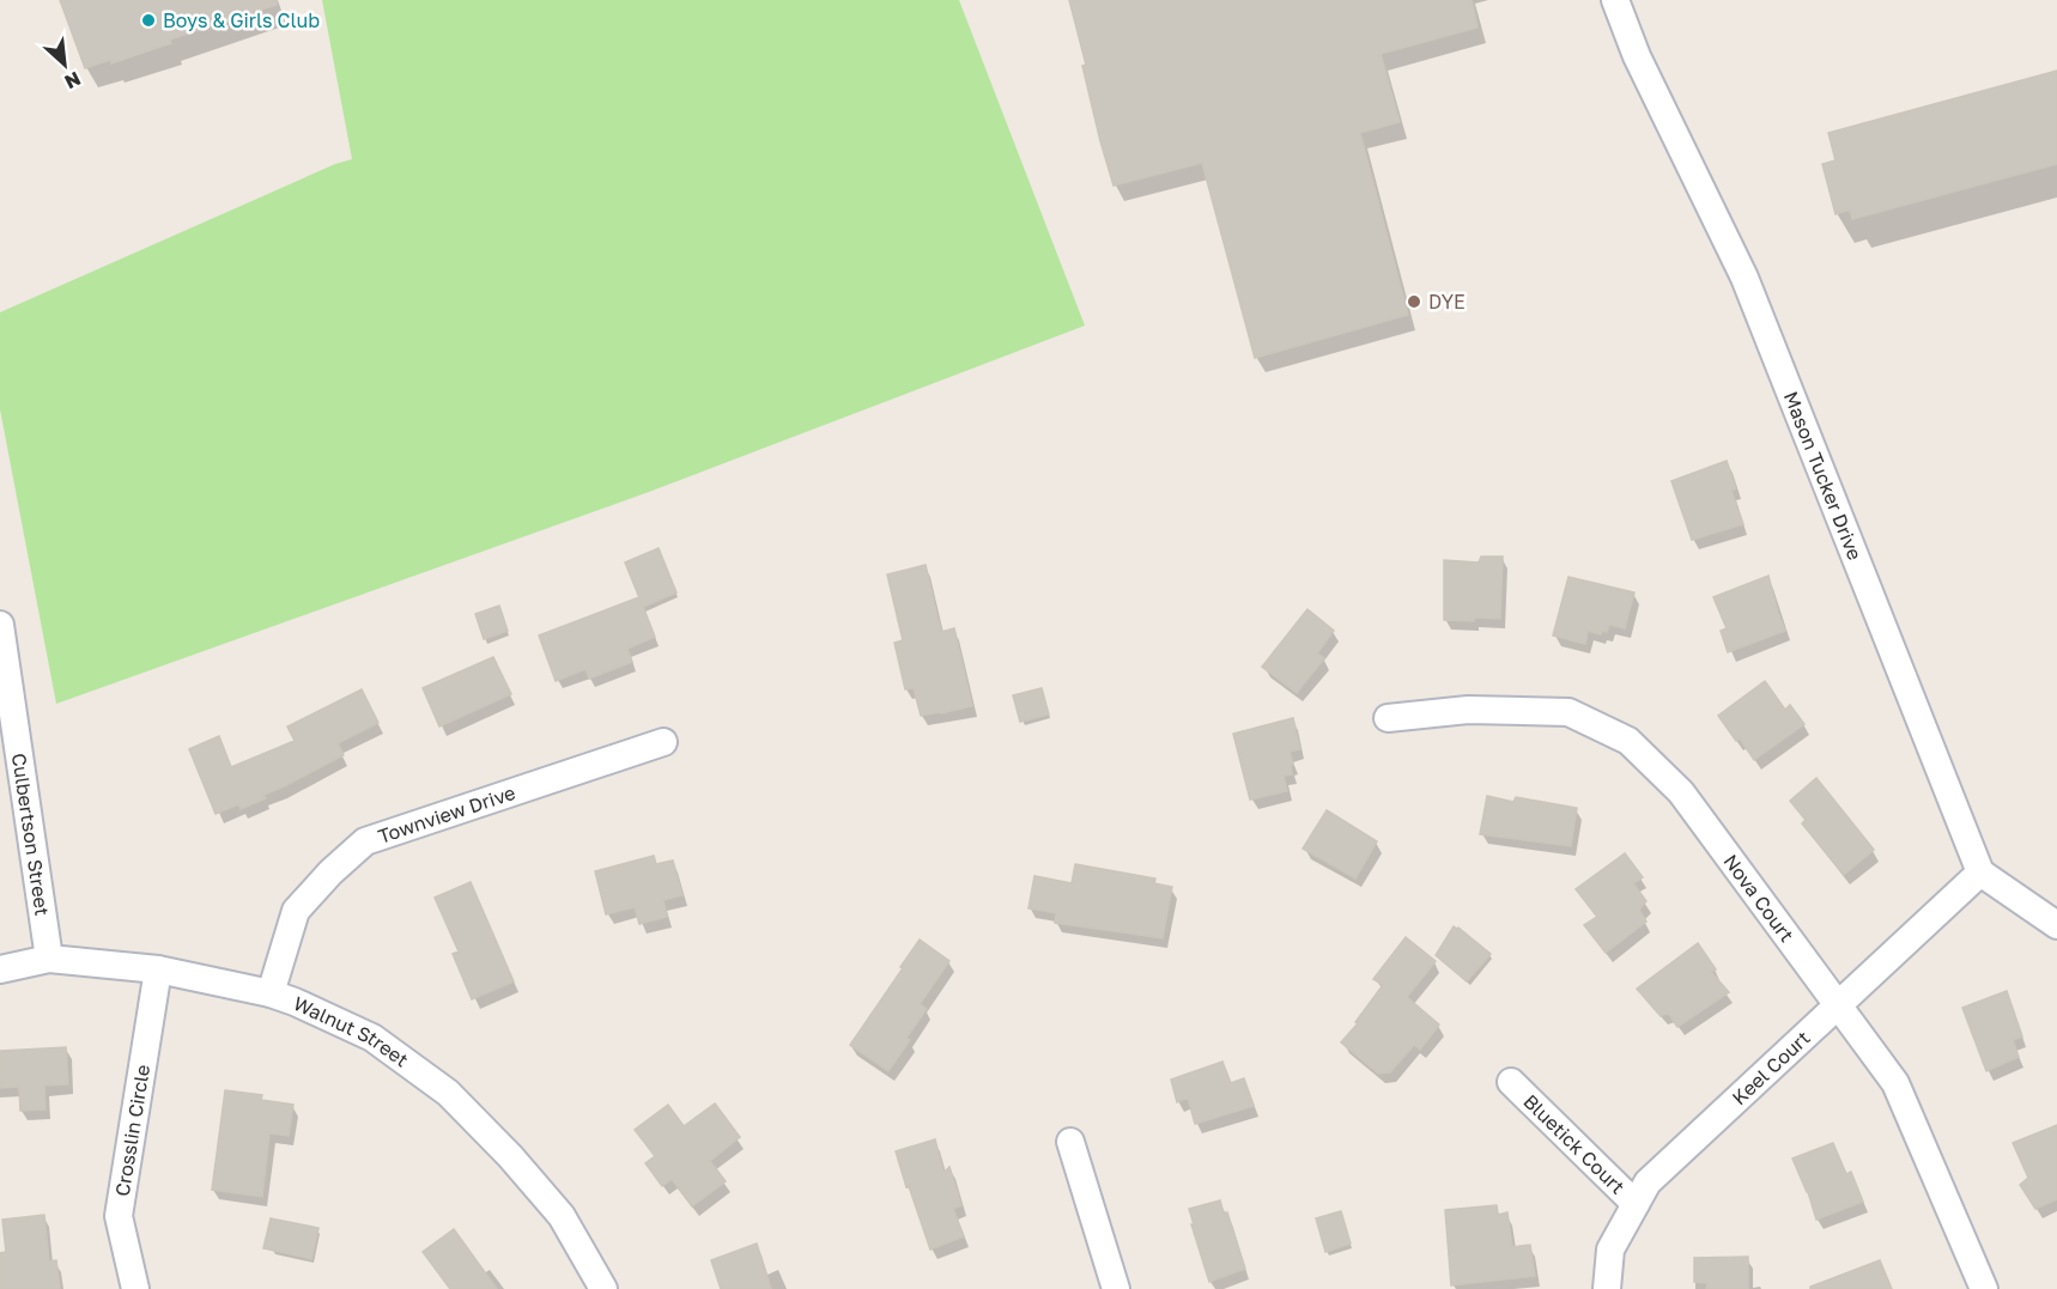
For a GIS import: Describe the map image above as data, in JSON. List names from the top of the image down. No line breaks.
{"streets":{"street":["Mason Tucker Drive","Townview Drive","Culbertson Street","Nova Court","Walnut Street","Keel Court","Crosslin Circle","Bluetick Court"]},"crossings":[["Mason Tucker Drive","Keel Court"],["Townview Drive","Walnut Street"],["Culbertson Street","Walnut Street"],["Nova Court","Keel Court"],["Walnut Street","Crosslin Circle"],["Keel Court","Bluetick Court"]],"places":["Boys & Girls Club","DYE"],"north":"bottom right"}
